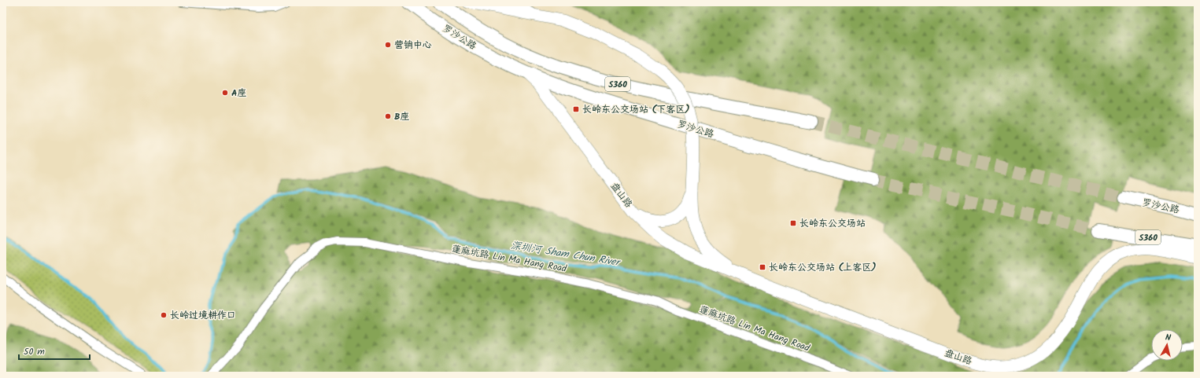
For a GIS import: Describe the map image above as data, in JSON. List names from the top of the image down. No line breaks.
{"streets":{"main road":["罗沙公路","S360","盘山路"],"street":["蓮麻坑路 Lin Ma Hang Road"]},"crossings":[["罗沙公路","盘山路"]],"water":["深圳河 Sham Chun River"],"places":{"other":["营销中心","A座","B座","长岭过境耕作口"],"transit":["长岭东公交场站 (下客区)","长岭东公交场站","长岭东公交场站 (上客区)"]},"scale_bar":"50 m","north":"top"}
